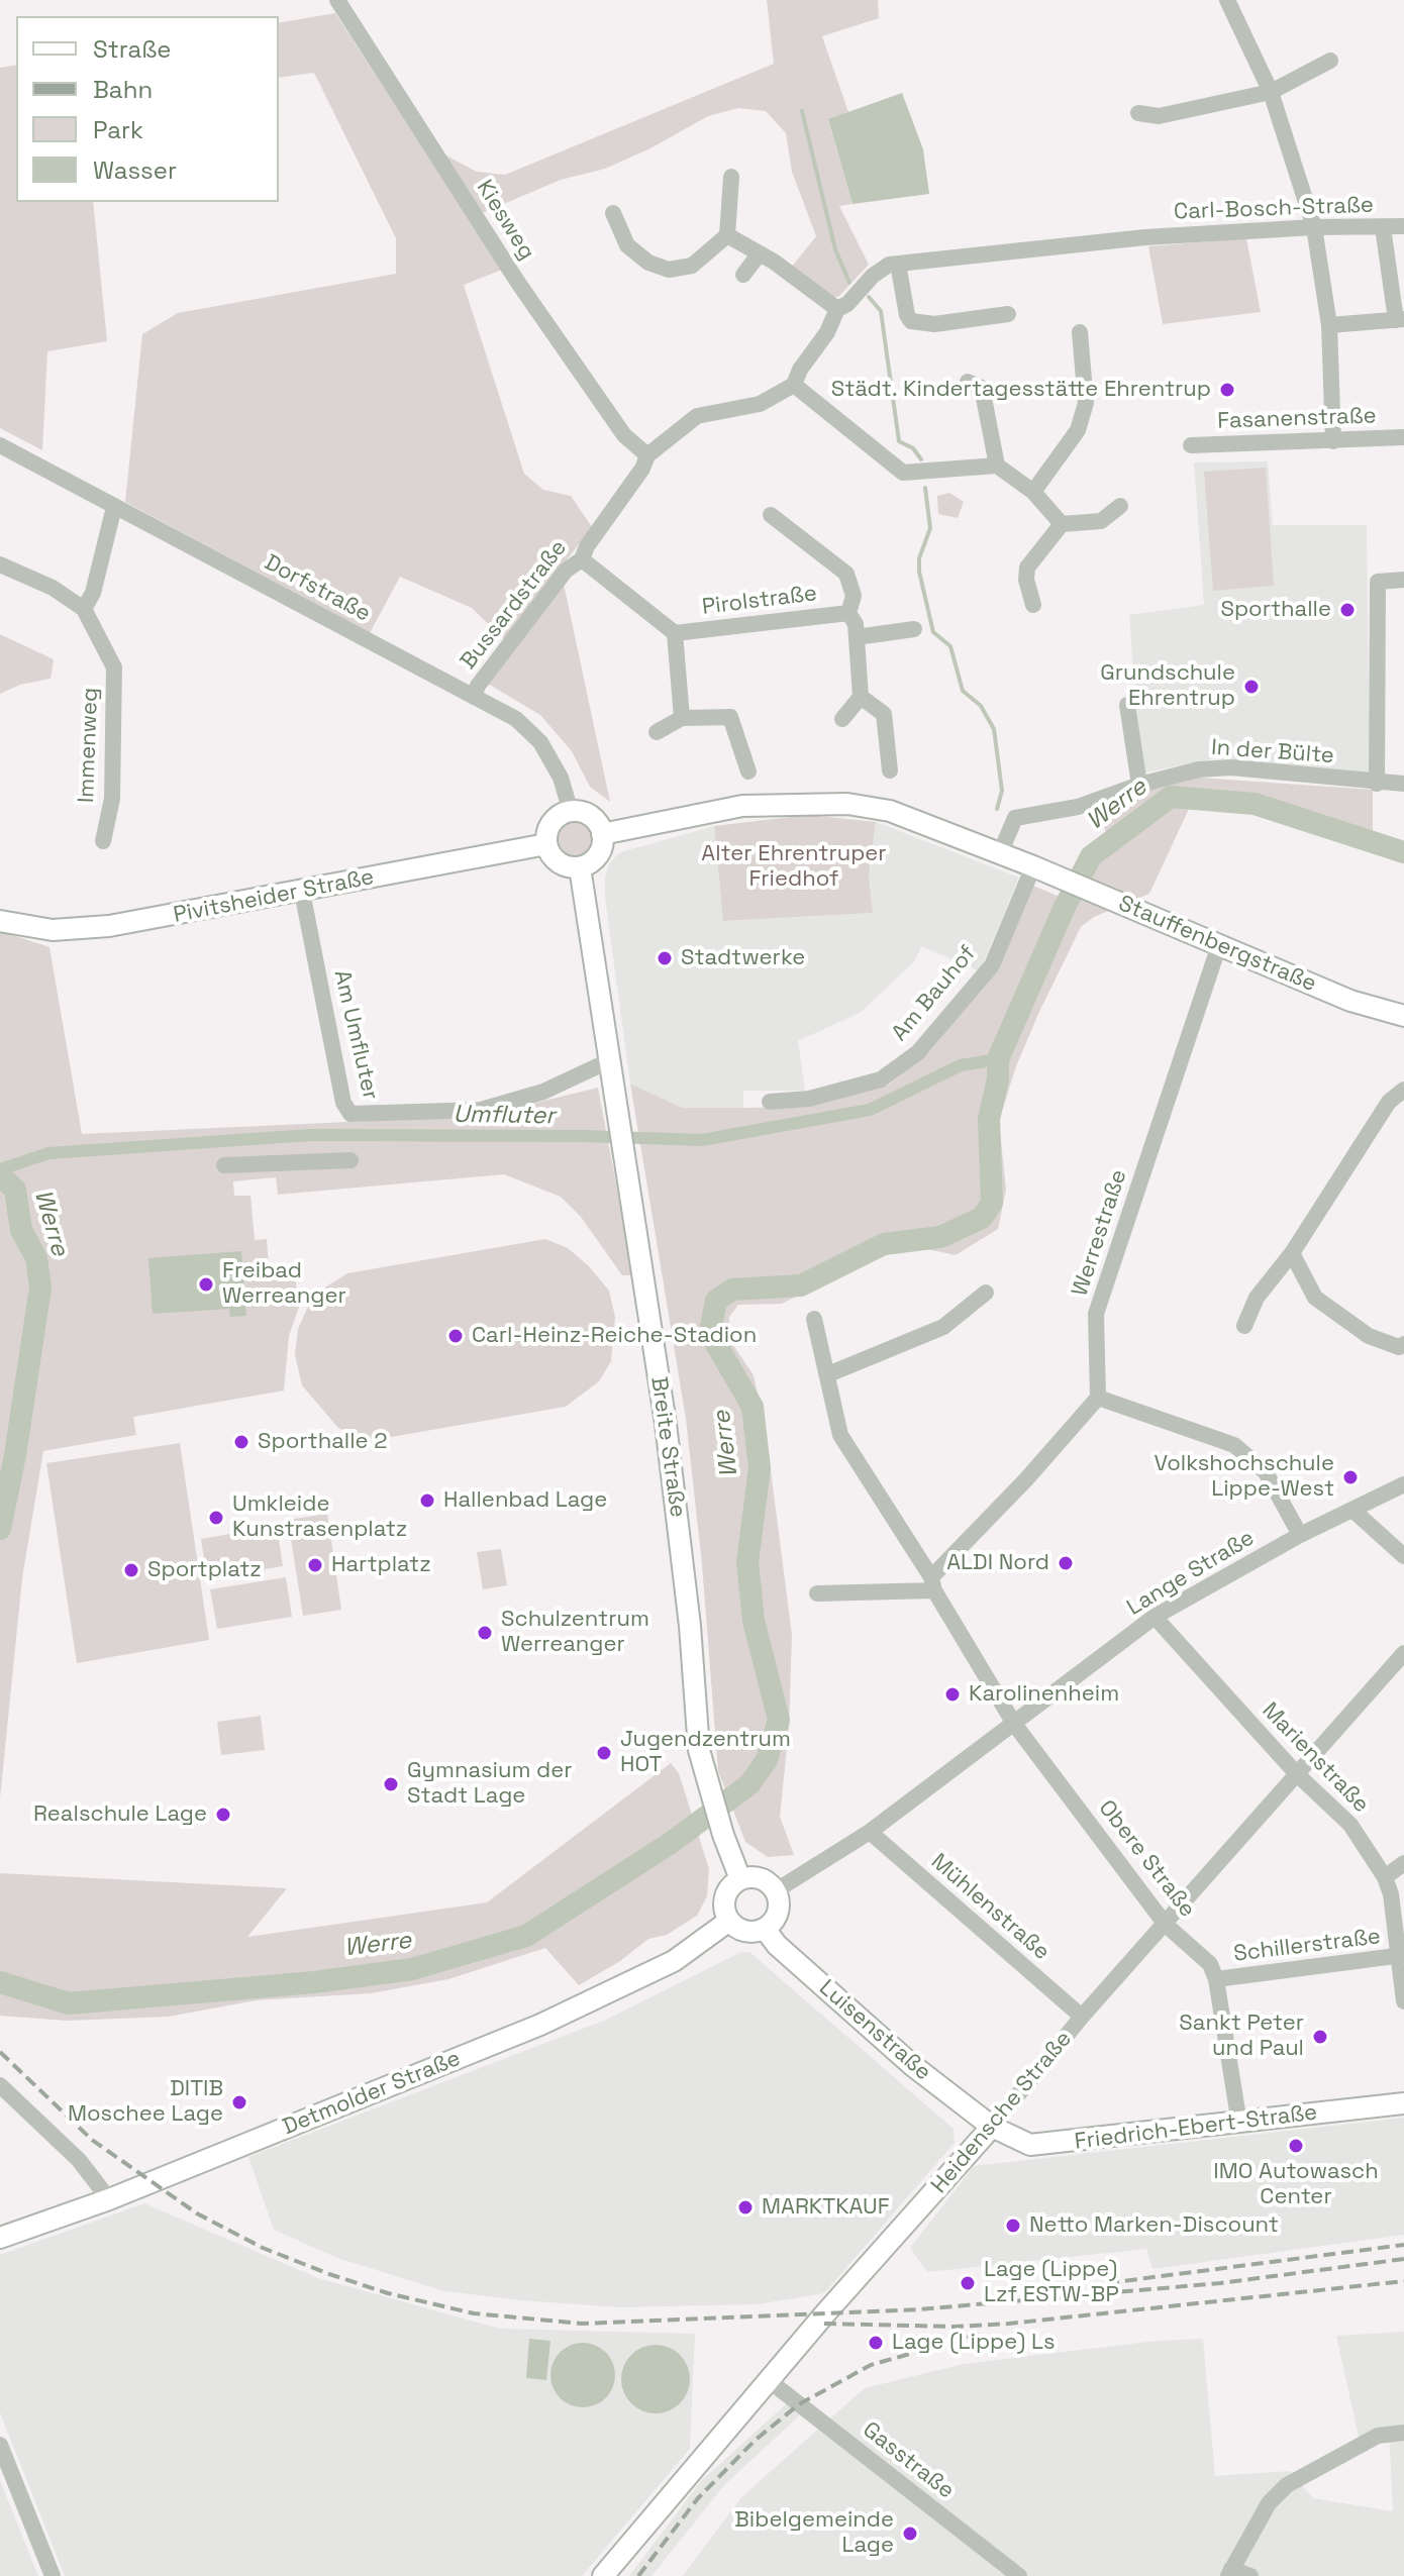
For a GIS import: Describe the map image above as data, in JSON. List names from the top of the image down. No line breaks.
{"streets":{"main road":["Pivitsheider Straße","Stauffenbergstraße","Breite Straße","Luisenstraße","Detmolder Straße","Heidensche Straße","Friedrich-Ebert-Straße"],"street":["Carl-Bosch-Straße","Kiesweg","Fasanenstraße","Dorfstraße","Pirolstraße","Bussardstraße","Immenweg","In der Bülte","Am Bauhof","Am Umfluter","Werrestraße","Lange Straße","Marienstraße","Obere Straße","Mühlenstraße","Schillerstraße","Gasstraße"]},"crossings":[["Kiesweg","Bussardstraße"],["Dorfstraße","Bussardstraße"],["Dorfstraße","Pivitsheider Straße"],["Dorfstraße","Breite Straße"],["Pirolstraße","Bussardstraße"],["Pivitsheider Straße","Am Umfluter"],["Pivitsheider Straße","Breite Straße"],["Stauffenbergstraße","Am Bauhof"],["Stauffenbergstraße","Werrestraße"],["Am Umfluter","Breite Straße"],["Breite Straße","Luisenstraße"],["Breite Straße","Detmolder Straße"],["Lange Straße","Marienstraße"],["Lange Straße","Obere Straße"],["Marienstraße","Schillerstraße"],["Marienstraße","Heidensche Straße"],["Obere Straße","Schillerstraße"],["Obere Straße","Heidensche Straße"],["Obere Straße","Friedrich-Ebert-Straße"],["Mühlenstraße","Heidensche Straße"],["Luisenstraße","Detmolder Straße"],["Luisenstraße","Heidensche Straße"],["Luisenstraße","Friedrich-Ebert-Straße"],["Heidensche Straße","Friedrich-Ebert-Straße"],["Heidensche Straße","Gasstraße"]],"water":["Werre","Umfluter"],"parks":["Alter Ehrentruper Friedhof"],"places":["Städt. Kindertagesstätte Ehrentrup","Sporthalle","Grundschule Ehrentrup","Stadtwerke","Freibad Werreanger","Carl-Heinz-Reiche-Stadion","Sporthalle 2","Volkshochschule Lippe-West","Hallenbad Lage","Umkleide Kunstrasenplatz","ALDI Nord","Hartplatz","Sportplatz","Schulzentrum Werreanger","Karolinenheim","Jugendzentrum HOT","Gymnasium der Stadt Lage","Realschule Lage","Sankt Peter und Paul","DITIB Moschee Lage","IMO Autowasch Center","MARKTKAUF","Netto Marken-Discount","Lage (Lippe) Lzf ESTW-BP","Lage (Lippe) Ls","Bibelgemeinde Lage"],"legend":["Straße","Bahn","Park","Wasser"]}
